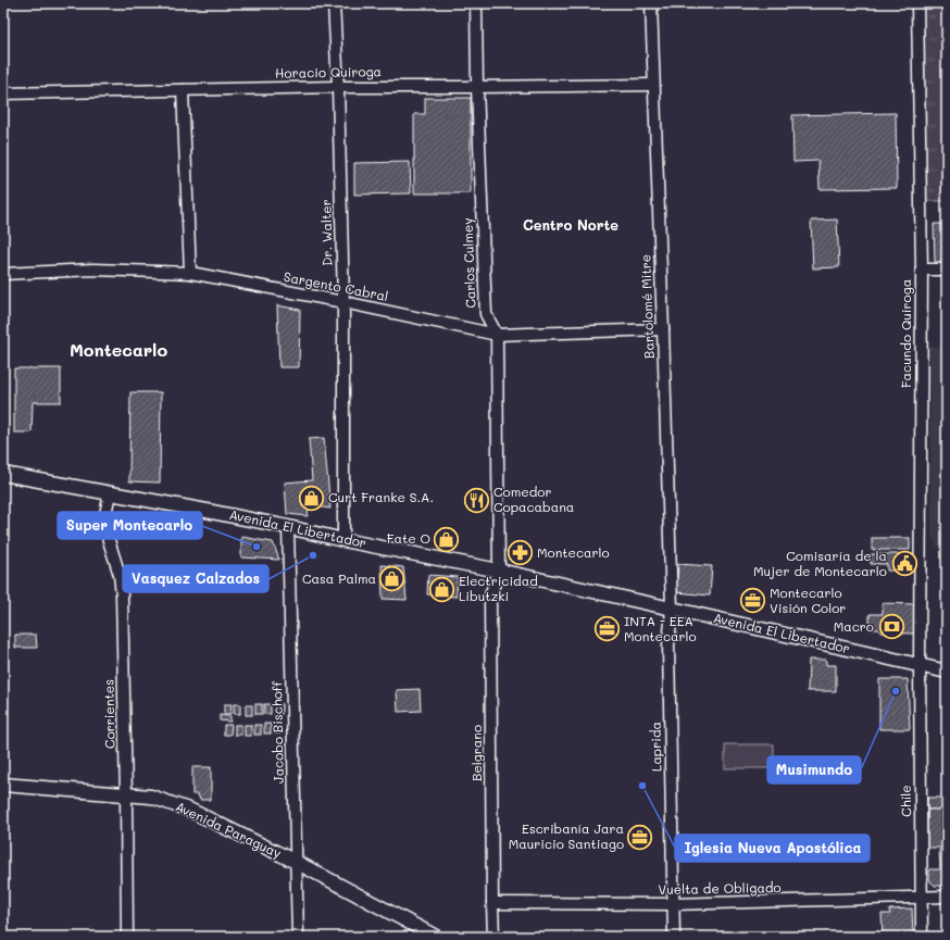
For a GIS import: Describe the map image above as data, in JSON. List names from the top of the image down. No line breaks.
{"streets":{"main road":["Avenida El Libertador","Avenida Paraguay"],"street":["Horacio Quiroga","Dr. Walter","Carlos Culmey","Sargento Cabral","Bartolomé Mitre","Facundo Quiroga","Corrientes","Jacobo Bischoff","Laprida","Belgrano","Chile","Vuelta de Obligado"]},"crossings":[["Horacio Quiroga","Dr. Walter"],["Horacio Quiroga","Carlos Culmey"],["Horacio Quiroga","Bartolomé Mitre"],["Dr. Walter","Sargento Cabral"],["Dr. Walter","Avenida El Libertador"],["Carlos Culmey","Sargento Cabral"],["Carlos Culmey","Avenida El Libertador"],["Carlos Culmey","Belgrano"],["Sargento Cabral","Bartolomé Mitre"],["Bartolomé Mitre","Avenida El Libertador"],["Bartolomé Mitre","Laprida"],["Facundo Quiroga","Avenida El Libertador"],["Facundo Quiroga","Chile"],["Avenida El Libertador","Corrientes"],["Avenida El Libertador","Jacobo Bischoff"],["Avenida El Libertador","Laprida"],["Avenida El Libertador","Belgrano"],["Avenida El Libertador","Chile"],["Corrientes","Avenida Paraguay"],["Jacobo Bischoff","Avenida Paraguay"],["Laprida","Vuelta de Obligado"],["Belgrano","Vuelta de Obligado"],["Chile","Vuelta de Obligado"]],"districts":["Centro Norte","Montecarlo"],"places":{"shop":["Curt Franke S.A.","Fate O","Casa Palma","Electricidad Libutzki"],"restaurant":["Comedor Copacabana"],"other":["Super Montecarlo","Vasquez Calzados","Musimundo","Iglesia Nueva Apostólica"],"pharmacy":["Montecarlo"],"public building":["Comisaría de la Mujer de Montecarlo"],"office":["Montecarlo Visión Color","INTA - EEA Montecarlo","Escribanía Jara Mauricio Santiago"],"bank":["Macro"]}}
